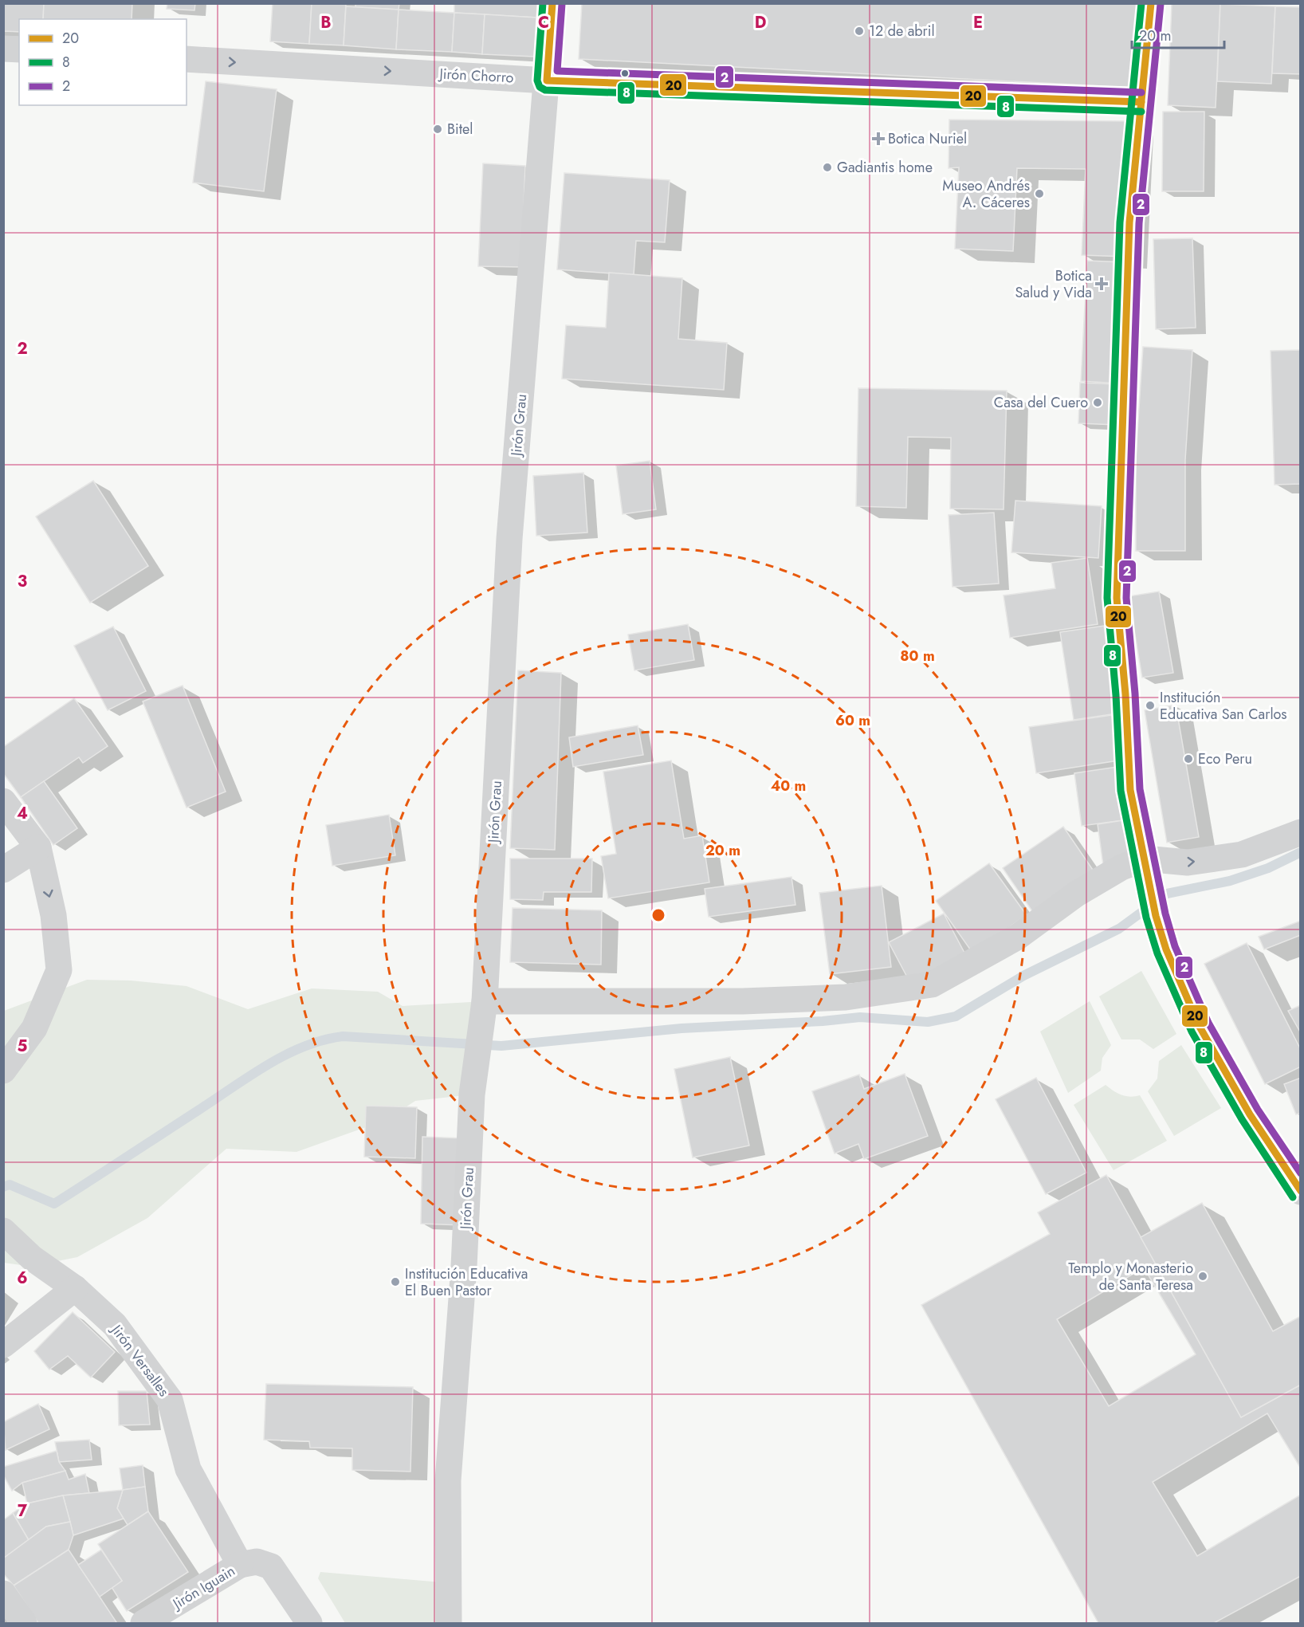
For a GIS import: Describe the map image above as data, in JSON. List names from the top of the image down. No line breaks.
{"streets":{"street":["Jirón Chorro","Jirón Grau","Jirón Versalles","Jirón Iguain"]},"crossings":[["Jirón Chorro","Jirón Grau"],["Jirón Versalles","Jirón Iguain"]],"one_way":["Jirón Chorro"],"places":{"other":["12 de abril","Bitel","Gadiantis home","Museo Andrés A. Cáceres","Casa del Cuero","Institución Educativa San Carlos","Eco Peru","Templo y Monasterio de Santa Teresa","Institución Educativa El Buen Pastor"],"health":["Botica Nuriel","Botica Salud y Vida"]},"lines":["transit line 20","transit line 8","transit line 2"],"legend":["20","8","2"],"scale_bar":"20 m","grid":{"columns":["B","C","D","E"],"rows":["2","3","4","5","6","7"]},"rings":["80 m","60 m","40 m","20 m"]}
